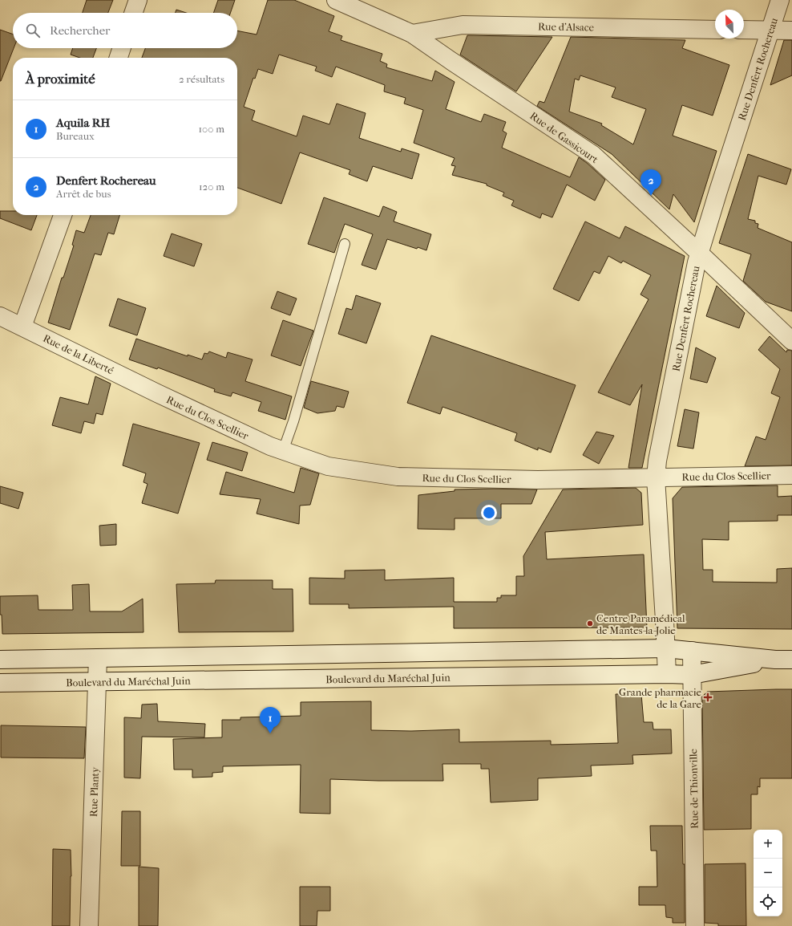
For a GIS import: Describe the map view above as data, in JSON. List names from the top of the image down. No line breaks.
{"streets":{"street":["Rue d'Alsace","Rue Denfert Rochereau","Rue de Gassicourt","Rue de la Liberté","Rue du Clos Scellier","Boulevard du Maréchal Juin","Rue de Thionville","Rue Planty"]},"crossings":[["Rue d'Alsace","Rue de Gassicourt"],["Rue Denfert Rochereau","Rue de Gassicourt"],["Rue Denfert Rochereau","Rue du Clos Scellier"],["Rue Denfert Rochereau","Boulevard du Maréchal Juin"],["Rue de la Liberté","Rue du Clos Scellier"],["Boulevard du Maréchal Juin","Rue de Thionville"],["Boulevard du Maréchal Juin","Rue Planty"]],"places":{"other":["Centre Paramédical de Mantes-la-Jolie"],"health":["Grande pharmacie de la Gare"]},"north":"top left","page":{"search":"Rechercher","heading":["À proximité","2 résultats"],"list":[{"mark":"1","name":"Aquila RH","note":"Bureaux","value":"100 m"},{"mark":"2","name":"Denfert Rochereau","note":"Arrêt de bus","value":"120 m"}],"pins":["2","1"],"map_buttons":["+","−"]}}
